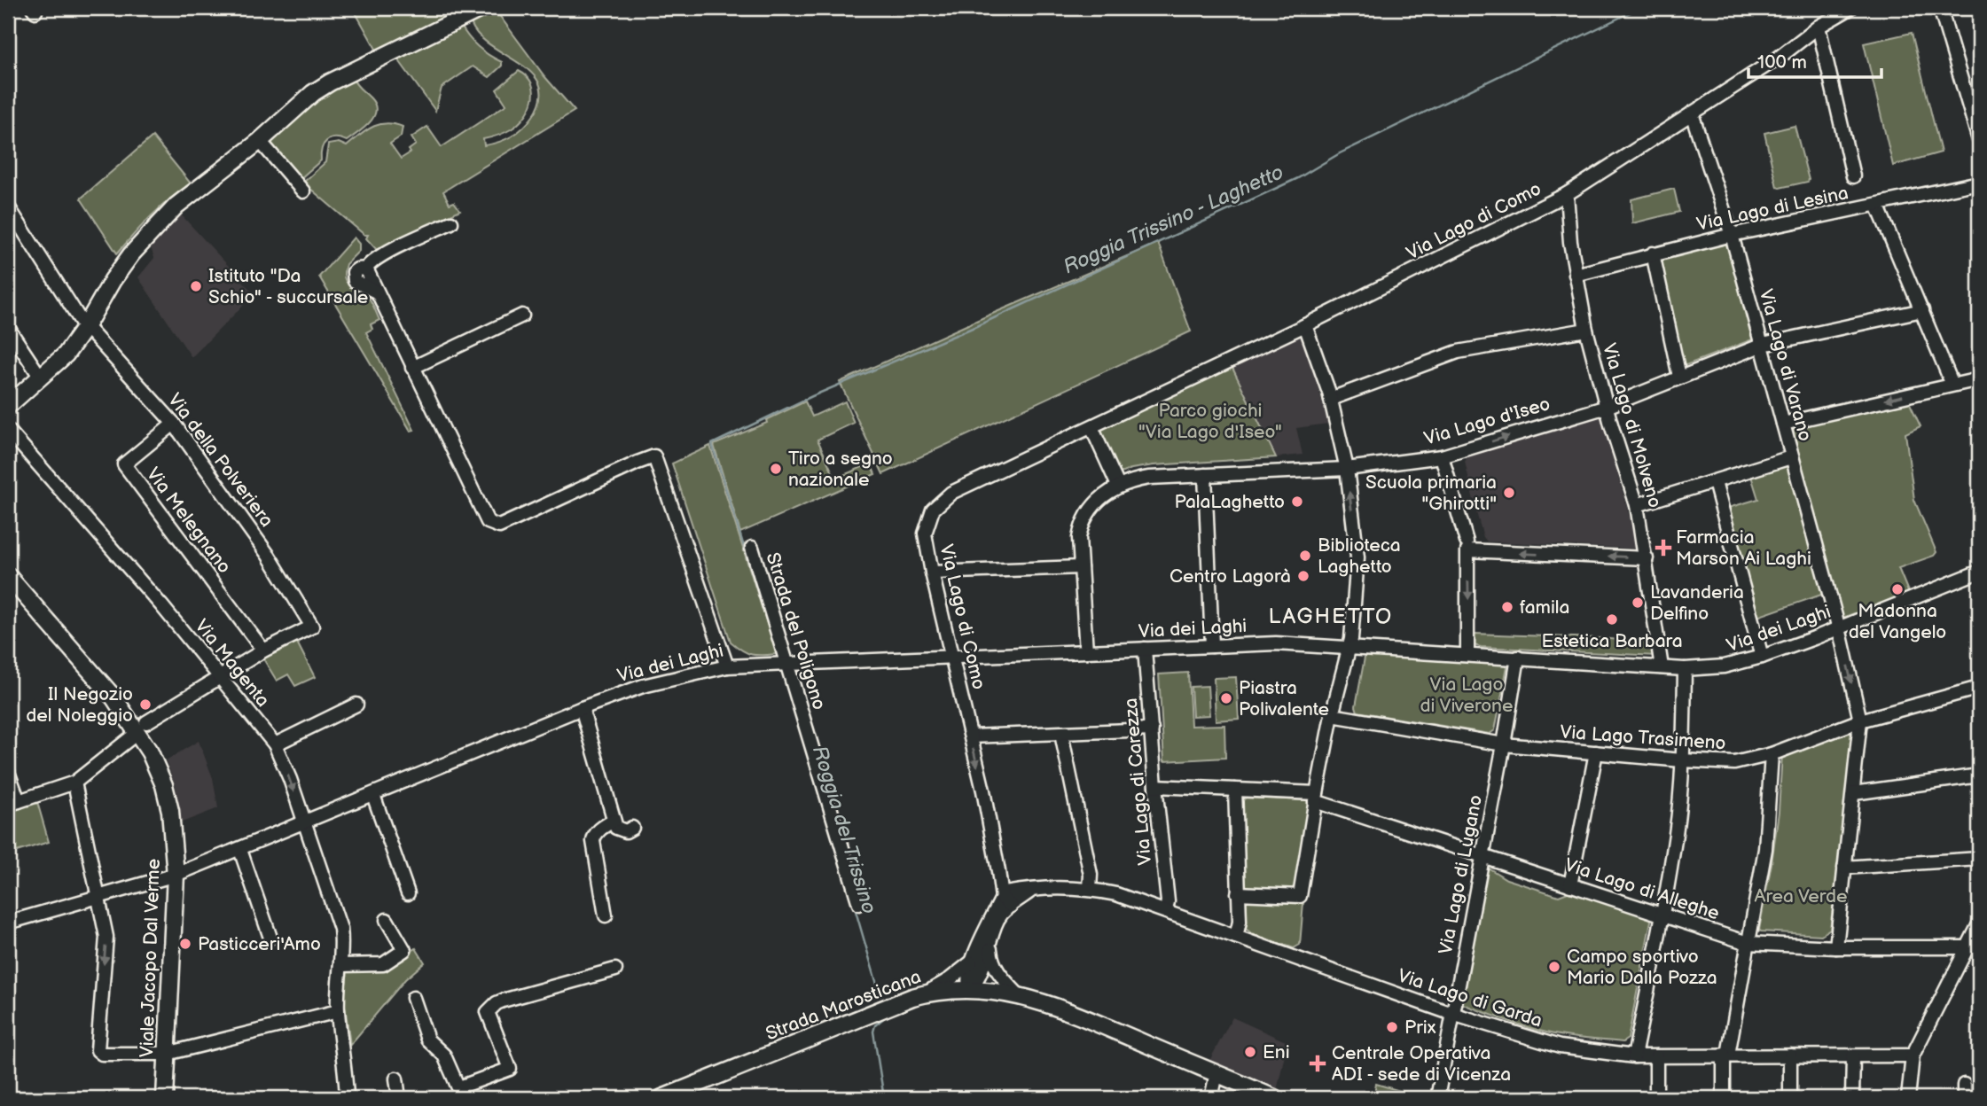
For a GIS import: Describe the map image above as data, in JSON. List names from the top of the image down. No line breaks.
{"streets":{"main road":["Viale Jacopo Dal Verme","Strada Marosticana"],"street":["Via Lago di Lesina","Via Lago di Como","Via Lago di Varano","Via Lago d'Iseo","Via Lago di Molveno","Via della Polveriera","Via Melegnano","Via dei Laghi","Strada del Poligono","Via Magenta","Via Lago Trasimeno","Via Lago di Carezza","Via Lago di Lugano","Via Lago di Alleghe","Via Lago di Garda"]},"crossings":[["Via Lago di Lesina","Via Lago di Varano"],["Via Lago di Lesina","Via Lago di Molveno"],["Via Lago di Como","Via Lago di Varano"],["Via Lago di Como","Via Lago di Molveno"],["Via Lago di Como","Via dei Laghi"],["Via Lago di Como","Via Lago di Garda"],["Via Lago di Varano","Via Lago d'Iseo"],["Via Lago di Varano","Via dei Laghi"],["Via Lago di Varano","Via Lago Trasimeno"],["Via Lago di Varano","Via Lago di Alleghe"],["Via Lago d'Iseo","Via Lago di Molveno"],["Via Lago d'Iseo","Via dei Laghi"],["Via Lago di Molveno","Via dei Laghi"],["Via della Polveriera","Via Melegnano"],["Via dei Laghi","Strada del Poligono"],["Via dei Laghi","Via Magenta"],["Via dei Laghi","Via Lago di Carezza"],["Via dei Laghi","Via Lago di Lugano"],["Via dei Laghi","Viale Jacopo Dal Verme"],["Via Lago Trasimeno","Via Lago di Lugano"],["Via Lago di Carezza","Via Lago di Alleghe"],["Via Lago di Carezza","Via Lago di Garda"],["Via Lago di Lugano","Via Lago di Alleghe"],["Via Lago di Lugano","Via Lago di Garda"]],"districts":["LAGHETTO"],"water":["Roggia Trissino - Laghetto","Roggia del Trissino"],"parks":["Parco giochi \"Via Lago d'Iseo\"","Via Lago di Viverone","Area Verde"],"places":{"other":["Istituto \"Da Schio\" - succursale","Tiro a segno nazionale","Scuola primaria \"Ghirotti\"","PalaLaghetto","Biblioteca Laghetto","Centro Lagorà","Madonna del Vangelo","Lavanderia Delfino","famila","Estetica Barbara","Piastra Polivalente","Il Negozio del Noleggio","Pasticceri'Amo","Campo sportivo Mario Dalla Pozza","Prix","Eni"],"health":["Farmacia Marson Ai Laghi","Centrale Operativa ADI - sede di Vicenza"]},"scale_bar":"100 m"}
